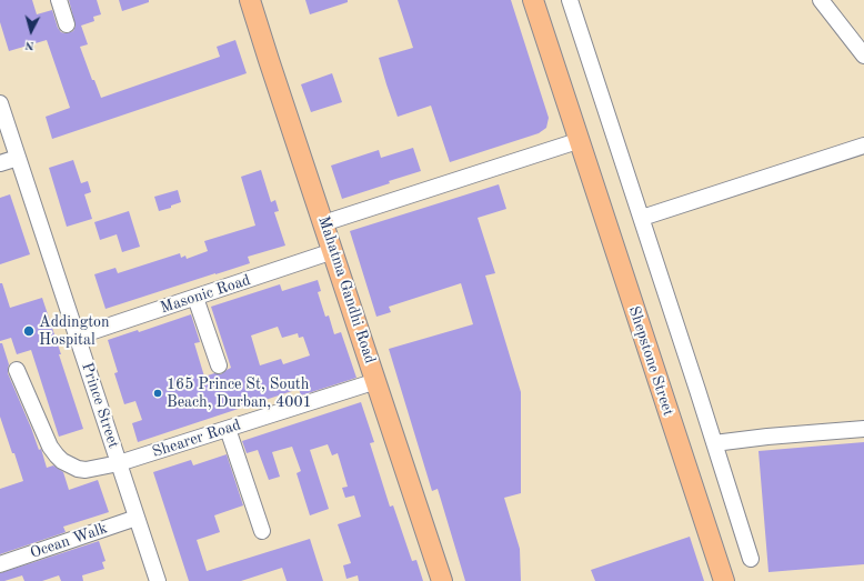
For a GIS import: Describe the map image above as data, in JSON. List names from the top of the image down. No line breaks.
{"streets":{"main road":["Mahatma Gandhi Road","Shepstone Street"],"street":["Masonic Road","Prince Street","Shearer Road","Ocean Walk"]},"crossings":[["Mahatma Gandhi Road","Masonic Road"],["Mahatma Gandhi Road","Shearer Road"],["Masonic Road","Prince Street"],["Prince Street","Shearer Road"],["Prince Street","Ocean Walk"]],"places":["Addington Hospital","165 Prince St, South Beach, Durban, 4001"],"north":"bottom"}
